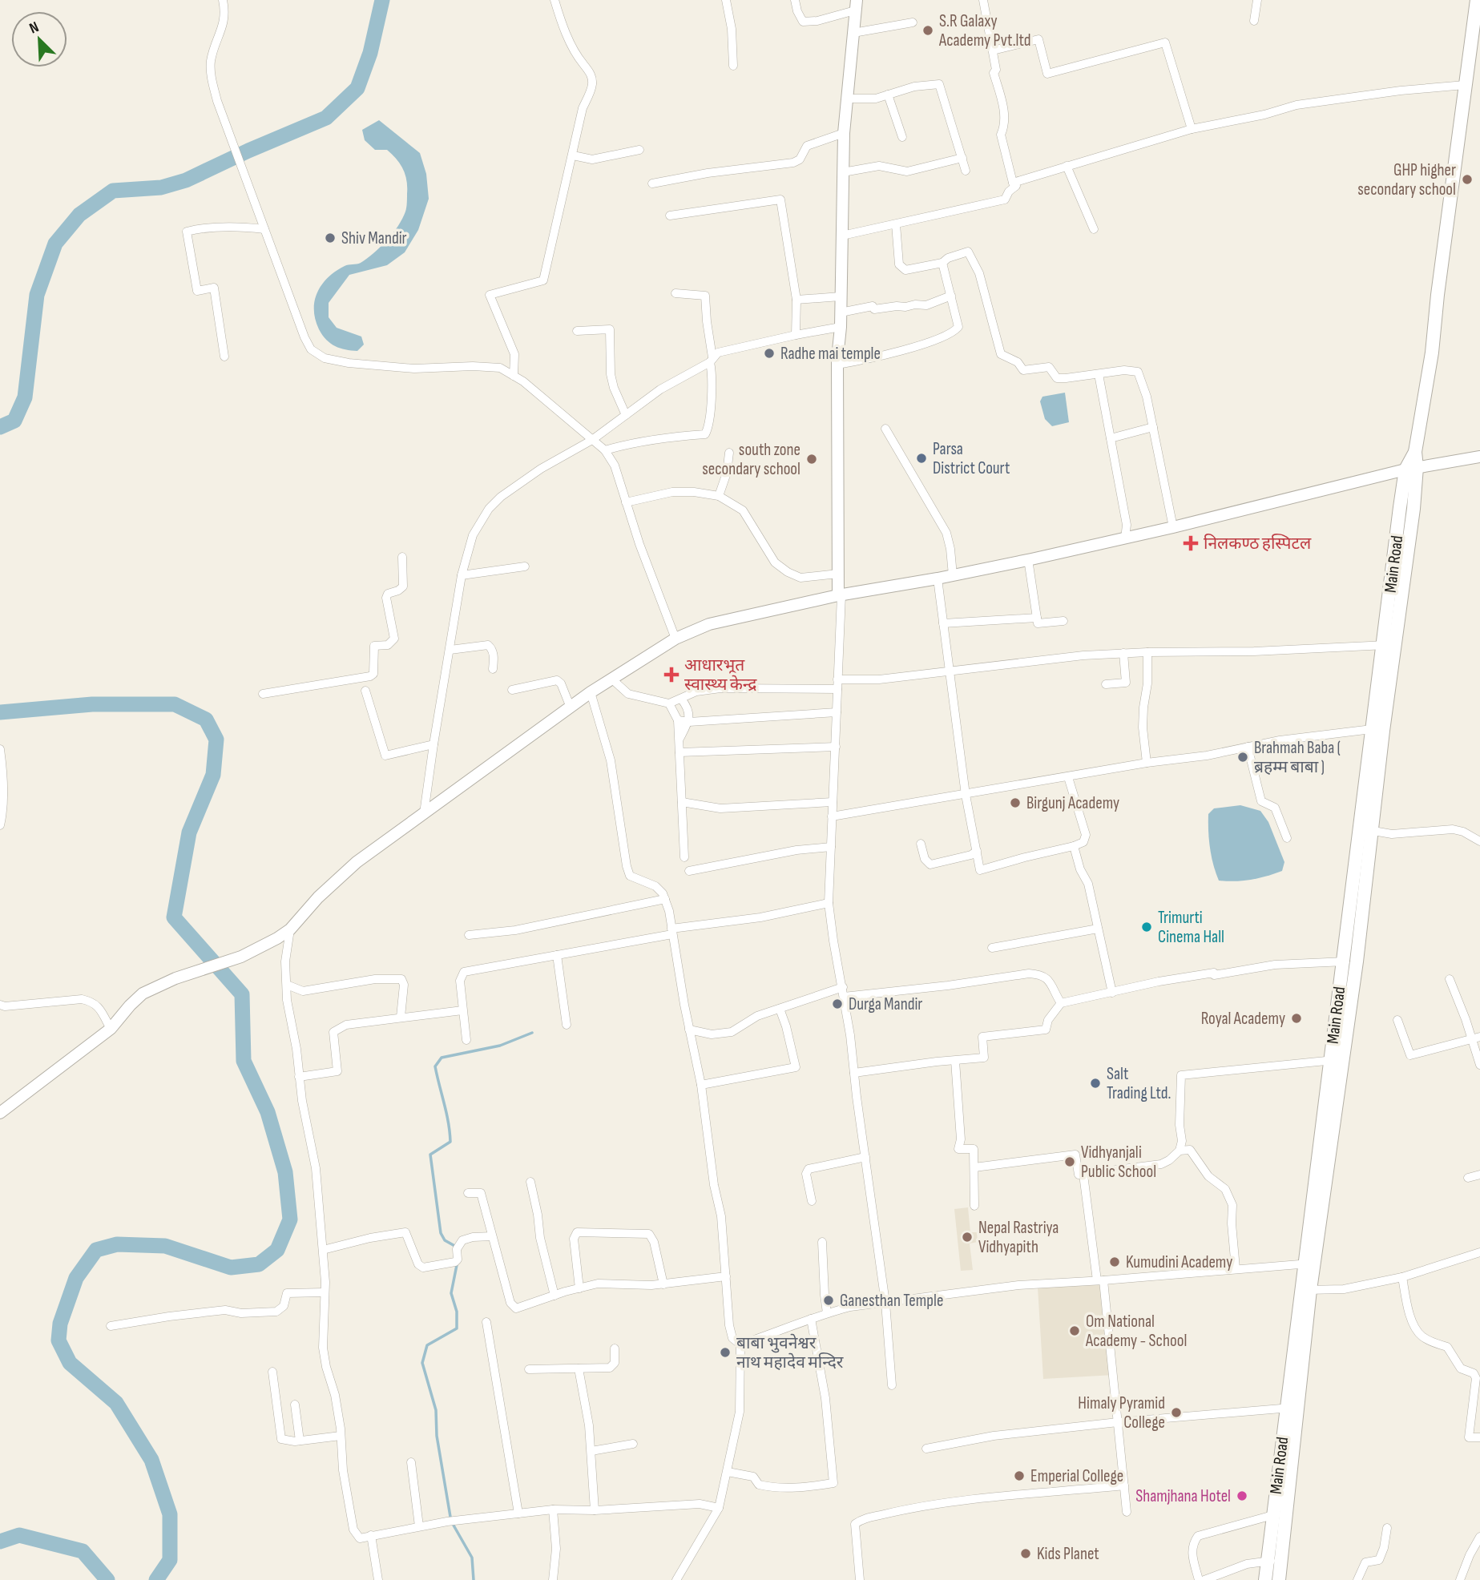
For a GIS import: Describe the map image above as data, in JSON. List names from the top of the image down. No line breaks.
{"streets":{"main road":["Main Road"]},"places":{"other":["S.R Galaxy Academy Pvt.ltd","GHP higher secondary school","Shiv Mandir","Radhe mai temple","Parsa District Court","south zone secondary school","Brahmah Baba ( ब्रहम्म बाबा )","Birgunj Academy","Trimurti Cinema Hall","Durga Mandir","Royal Academy","Salt Trading Ltd.","Vidhyanjali Public School","Nepal Rastriya Vidhyapith","Kumudini Academy","Ganesthan Temple","Om National Academy - School","बाबा भुवनेश्वर नाथ महादेव मन्दिर","Himaly Pyramid College","Emperial College","Shamjhana Hotel","Kids Planet"],"health":["निलकण्ठ हस्पिटल","आधारभूत स्वास्थ्य केन्द्र"]},"north":"top left"}
